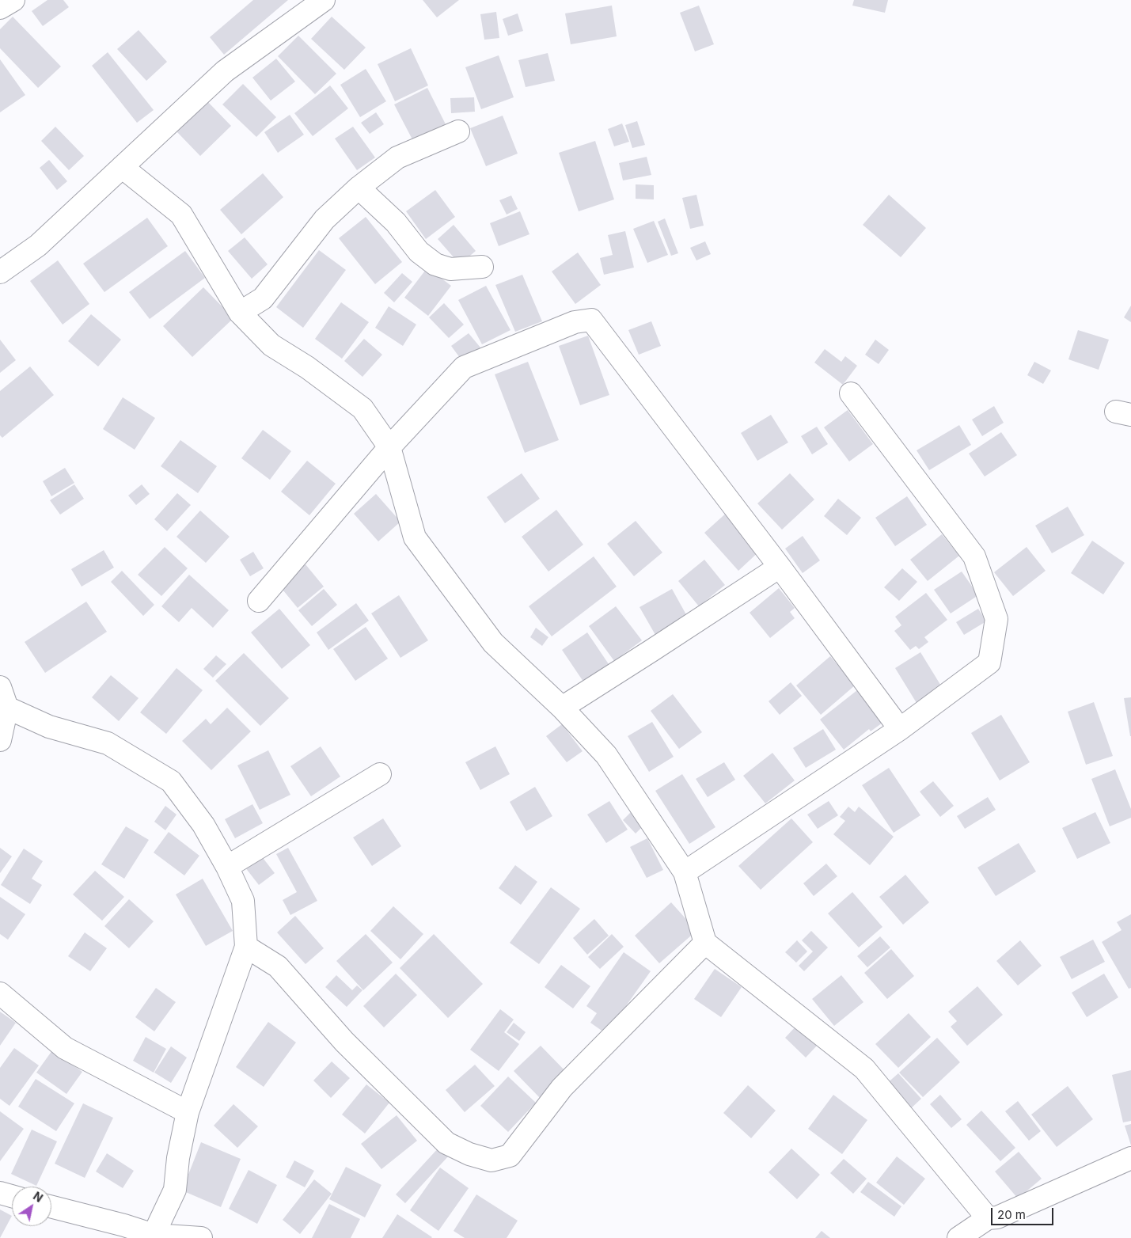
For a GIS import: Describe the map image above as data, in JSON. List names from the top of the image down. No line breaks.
{"scale_bar":"20 m","north":"top right"}
